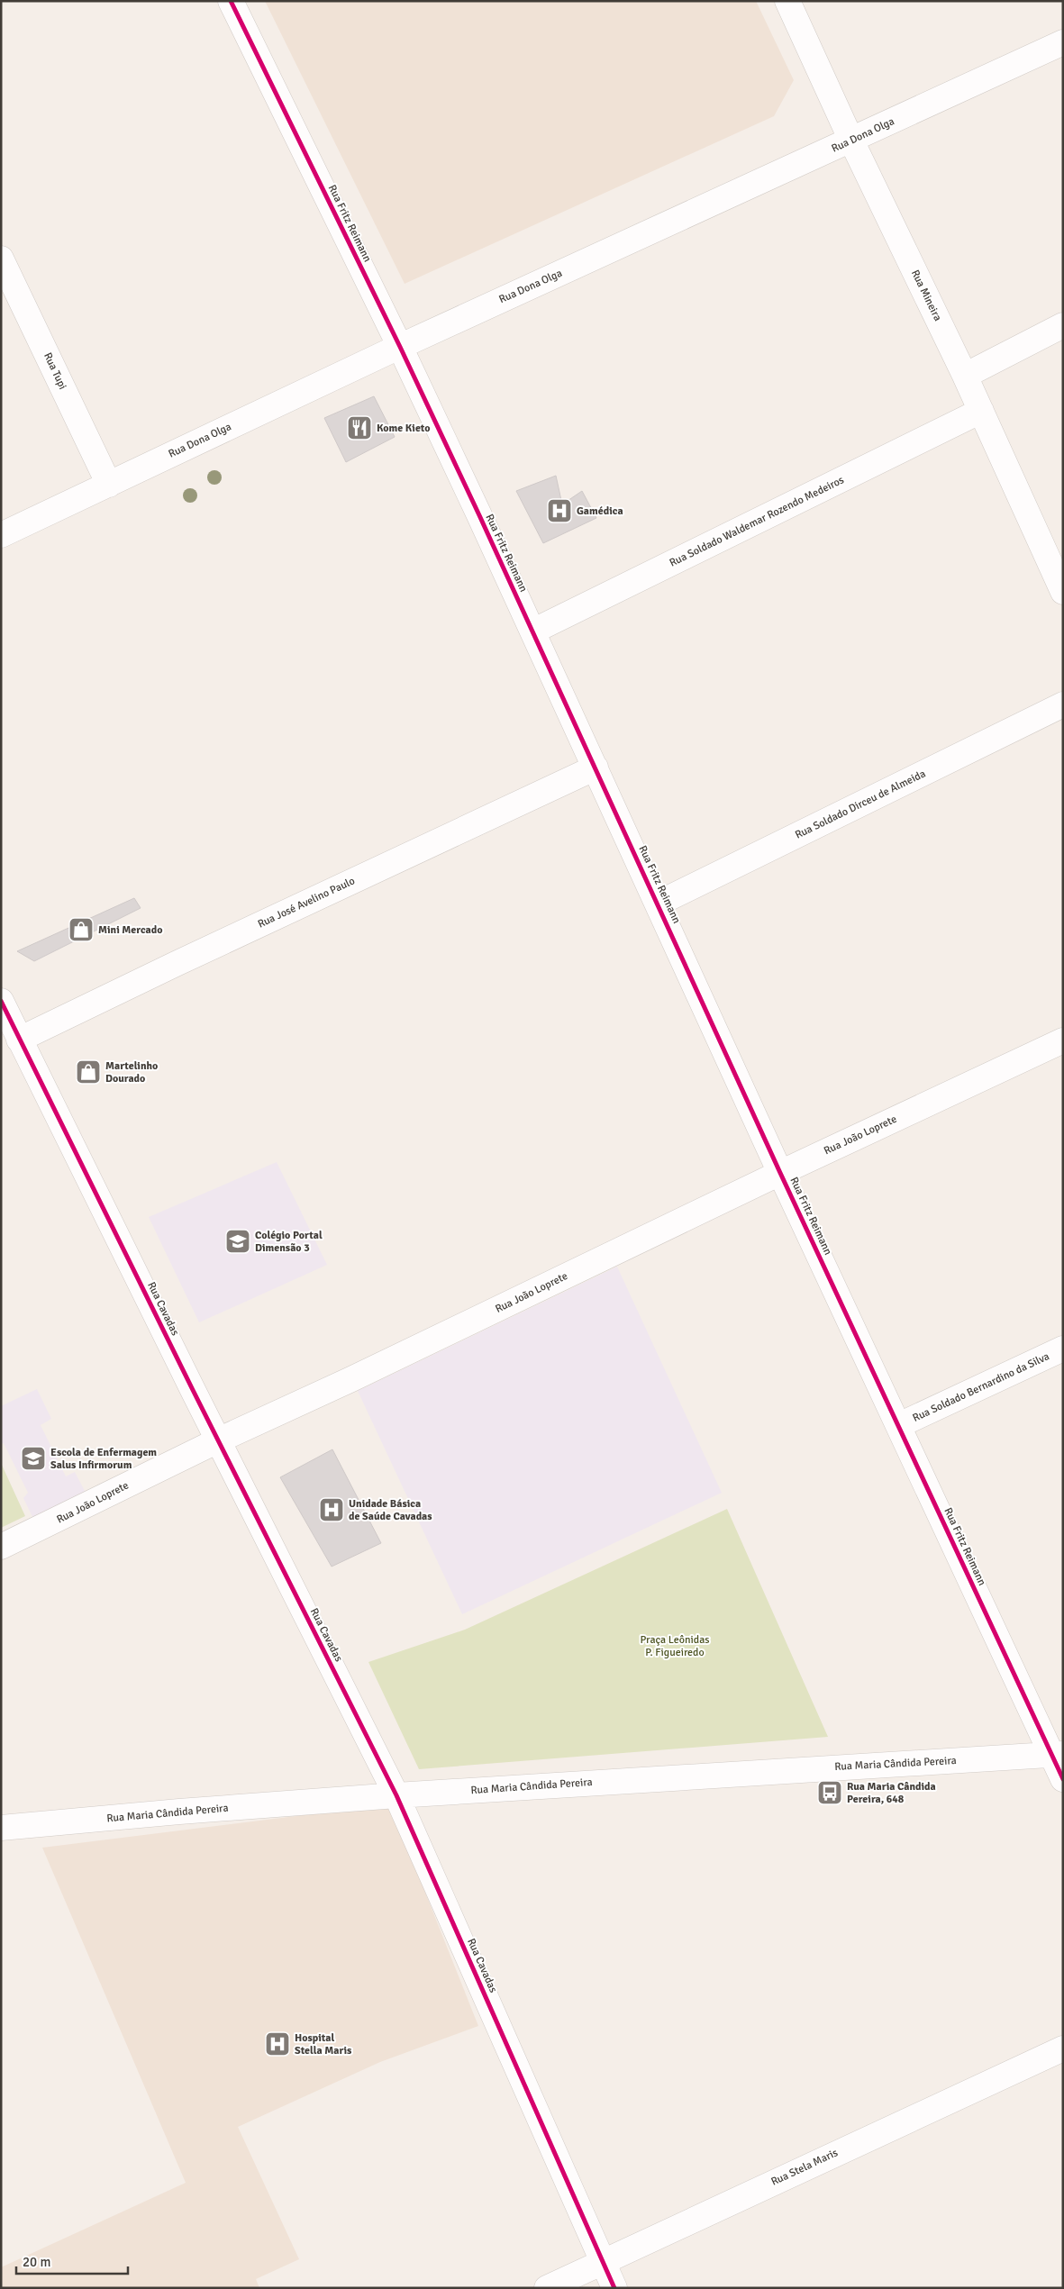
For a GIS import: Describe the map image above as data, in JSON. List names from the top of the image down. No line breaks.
{"streets":{"street":["Rua Dona Olga","Rua Fritz Reimann","Rua Mineira","Rua Tupi","Rua Soldado Waldemar Rozendo Medeiros","Rua Soldado Dirceu de Almeida","Rua José Avelino Paulo","Rua João Loprete","Rua Cavadas","Rua Soldado Bernardino da Silva","Rua Maria Cândida Pereira","Rua Stela Maris"]},"crossings":[["Rua Dona Olga","Rua Fritz Reimann"],["Rua Dona Olga","Rua Mineira"],["Rua Dona Olga","Rua Tupi"],["Rua Fritz Reimann","Rua Soldado Waldemar Rozendo Medeiros"],["Rua Fritz Reimann","Rua Soldado Dirceu de Almeida"],["Rua Fritz Reimann","Rua José Avelino Paulo"],["Rua Fritz Reimann","Rua João Loprete"],["Rua Fritz Reimann","Rua Soldado Bernardino da Silva"],["Rua Fritz Reimann","Rua Maria Cândida Pereira"],["Rua Mineira","Rua Soldado Waldemar Rozendo Medeiros"],["Rua José Avelino Paulo","Rua Cavadas"],["Rua João Loprete","Rua Cavadas"],["Rua Cavadas","Rua Maria Cândida Pereira"],["Rua Cavadas","Rua Stela Maris"]],"parks":["Praça Leônidas P. Figueiredo"],"places":{"restaurant":["Kome Kieto"],"hospital":["Gamédica","Unidade Básica de Saúde Cavadas","Hospital Stella Maris"],"shop":["Mini Mercado","Martelinho Dourado"],"school or university":["Colégio Portal Dimensão 3","Escola de Enfermagem Salus Infirmorum"],"bus stop":["Rua Maria Cândida Pereira, 648"]},"scale_bar":"20 m"}
